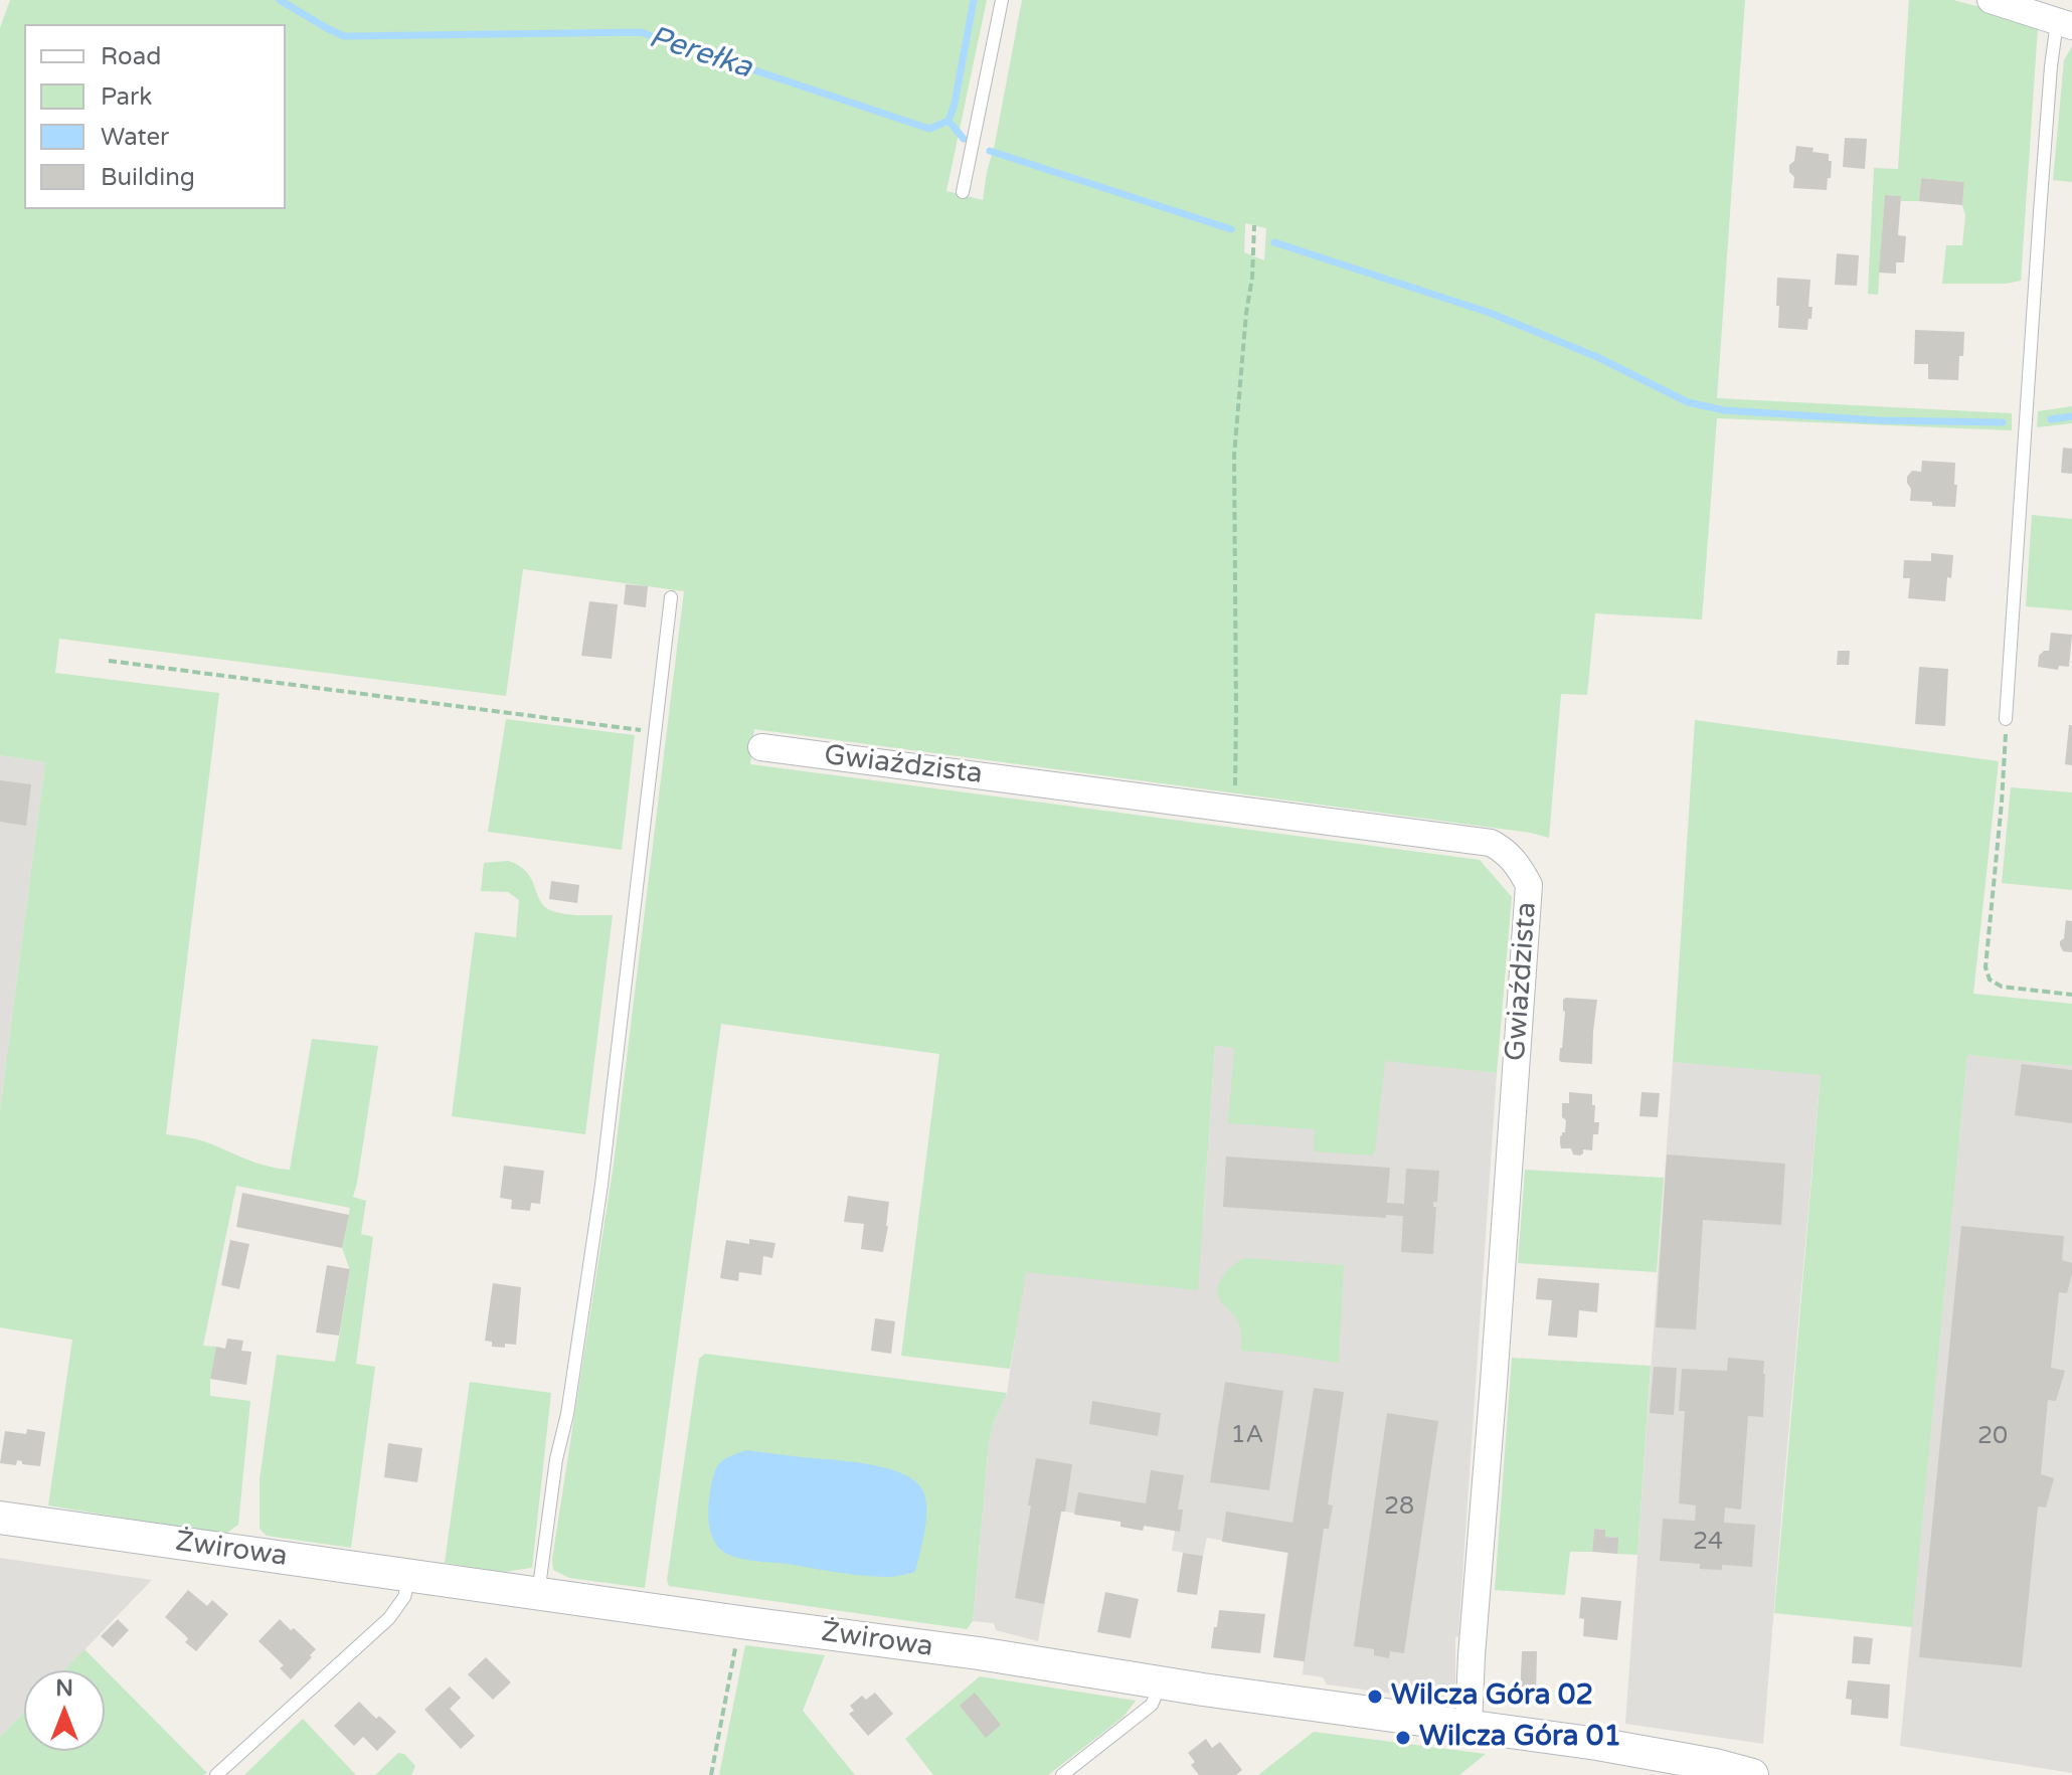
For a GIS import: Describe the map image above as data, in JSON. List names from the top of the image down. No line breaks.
{"streets":{"street":["Gwiaździsta","Żwirowa"]},"crossings":[["Gwiaździsta","Żwirowa"]],"water":["Perełka"],"places":["Wilcza Góra 02","Wilcza Góra 01"],"house_numbers":["1A","20","28","24"],"legend":["Road","Park","Water","Building"],"north":"top"}
